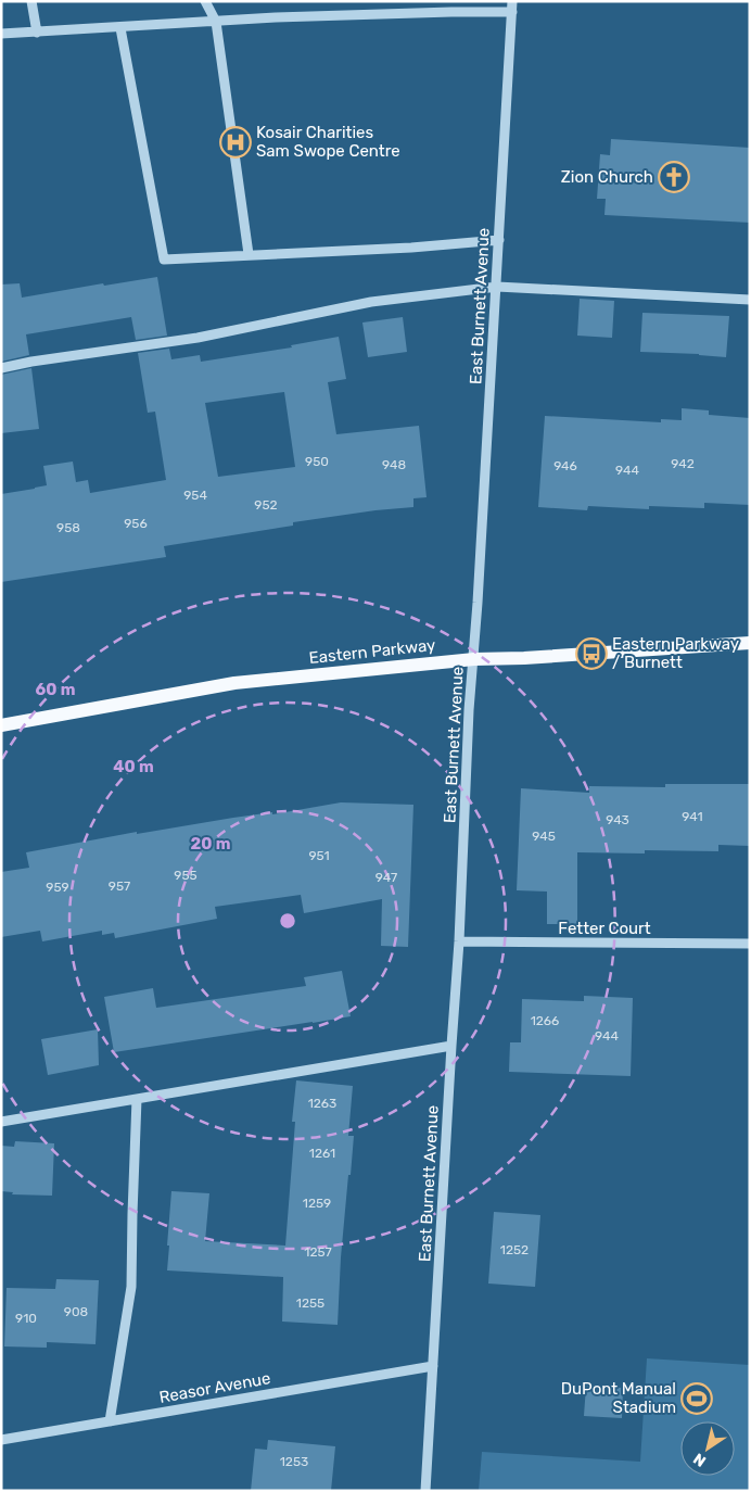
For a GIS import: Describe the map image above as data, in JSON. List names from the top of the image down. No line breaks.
{"streets":{"main road":["Eastern Parkway"],"street":["East Burnett Avenue","Fetter Court","Reasor Avenue"]},"crossings":[["East Burnett Avenue","Eastern Parkway"],["East Burnett Avenue","Fetter Court"],["East Burnett Avenue","Reasor Avenue"]],"places":{"hospital":["Kosair Charities Sam Swope Centre"],"church":["Zion Church"],"bus stop":["Eastern Parkway / Burnett"],"sports":["DuPont Manual Stadium"]},"house_numbers":["950","942","948","946","944","954","952","956","958","941","943","945","951","955","947","957","959","1266","944","1263","1261","1259","1252","1257","1255","908","910","1253"],"north":"bottom left","rings":["60 m","40 m","20 m"]}
